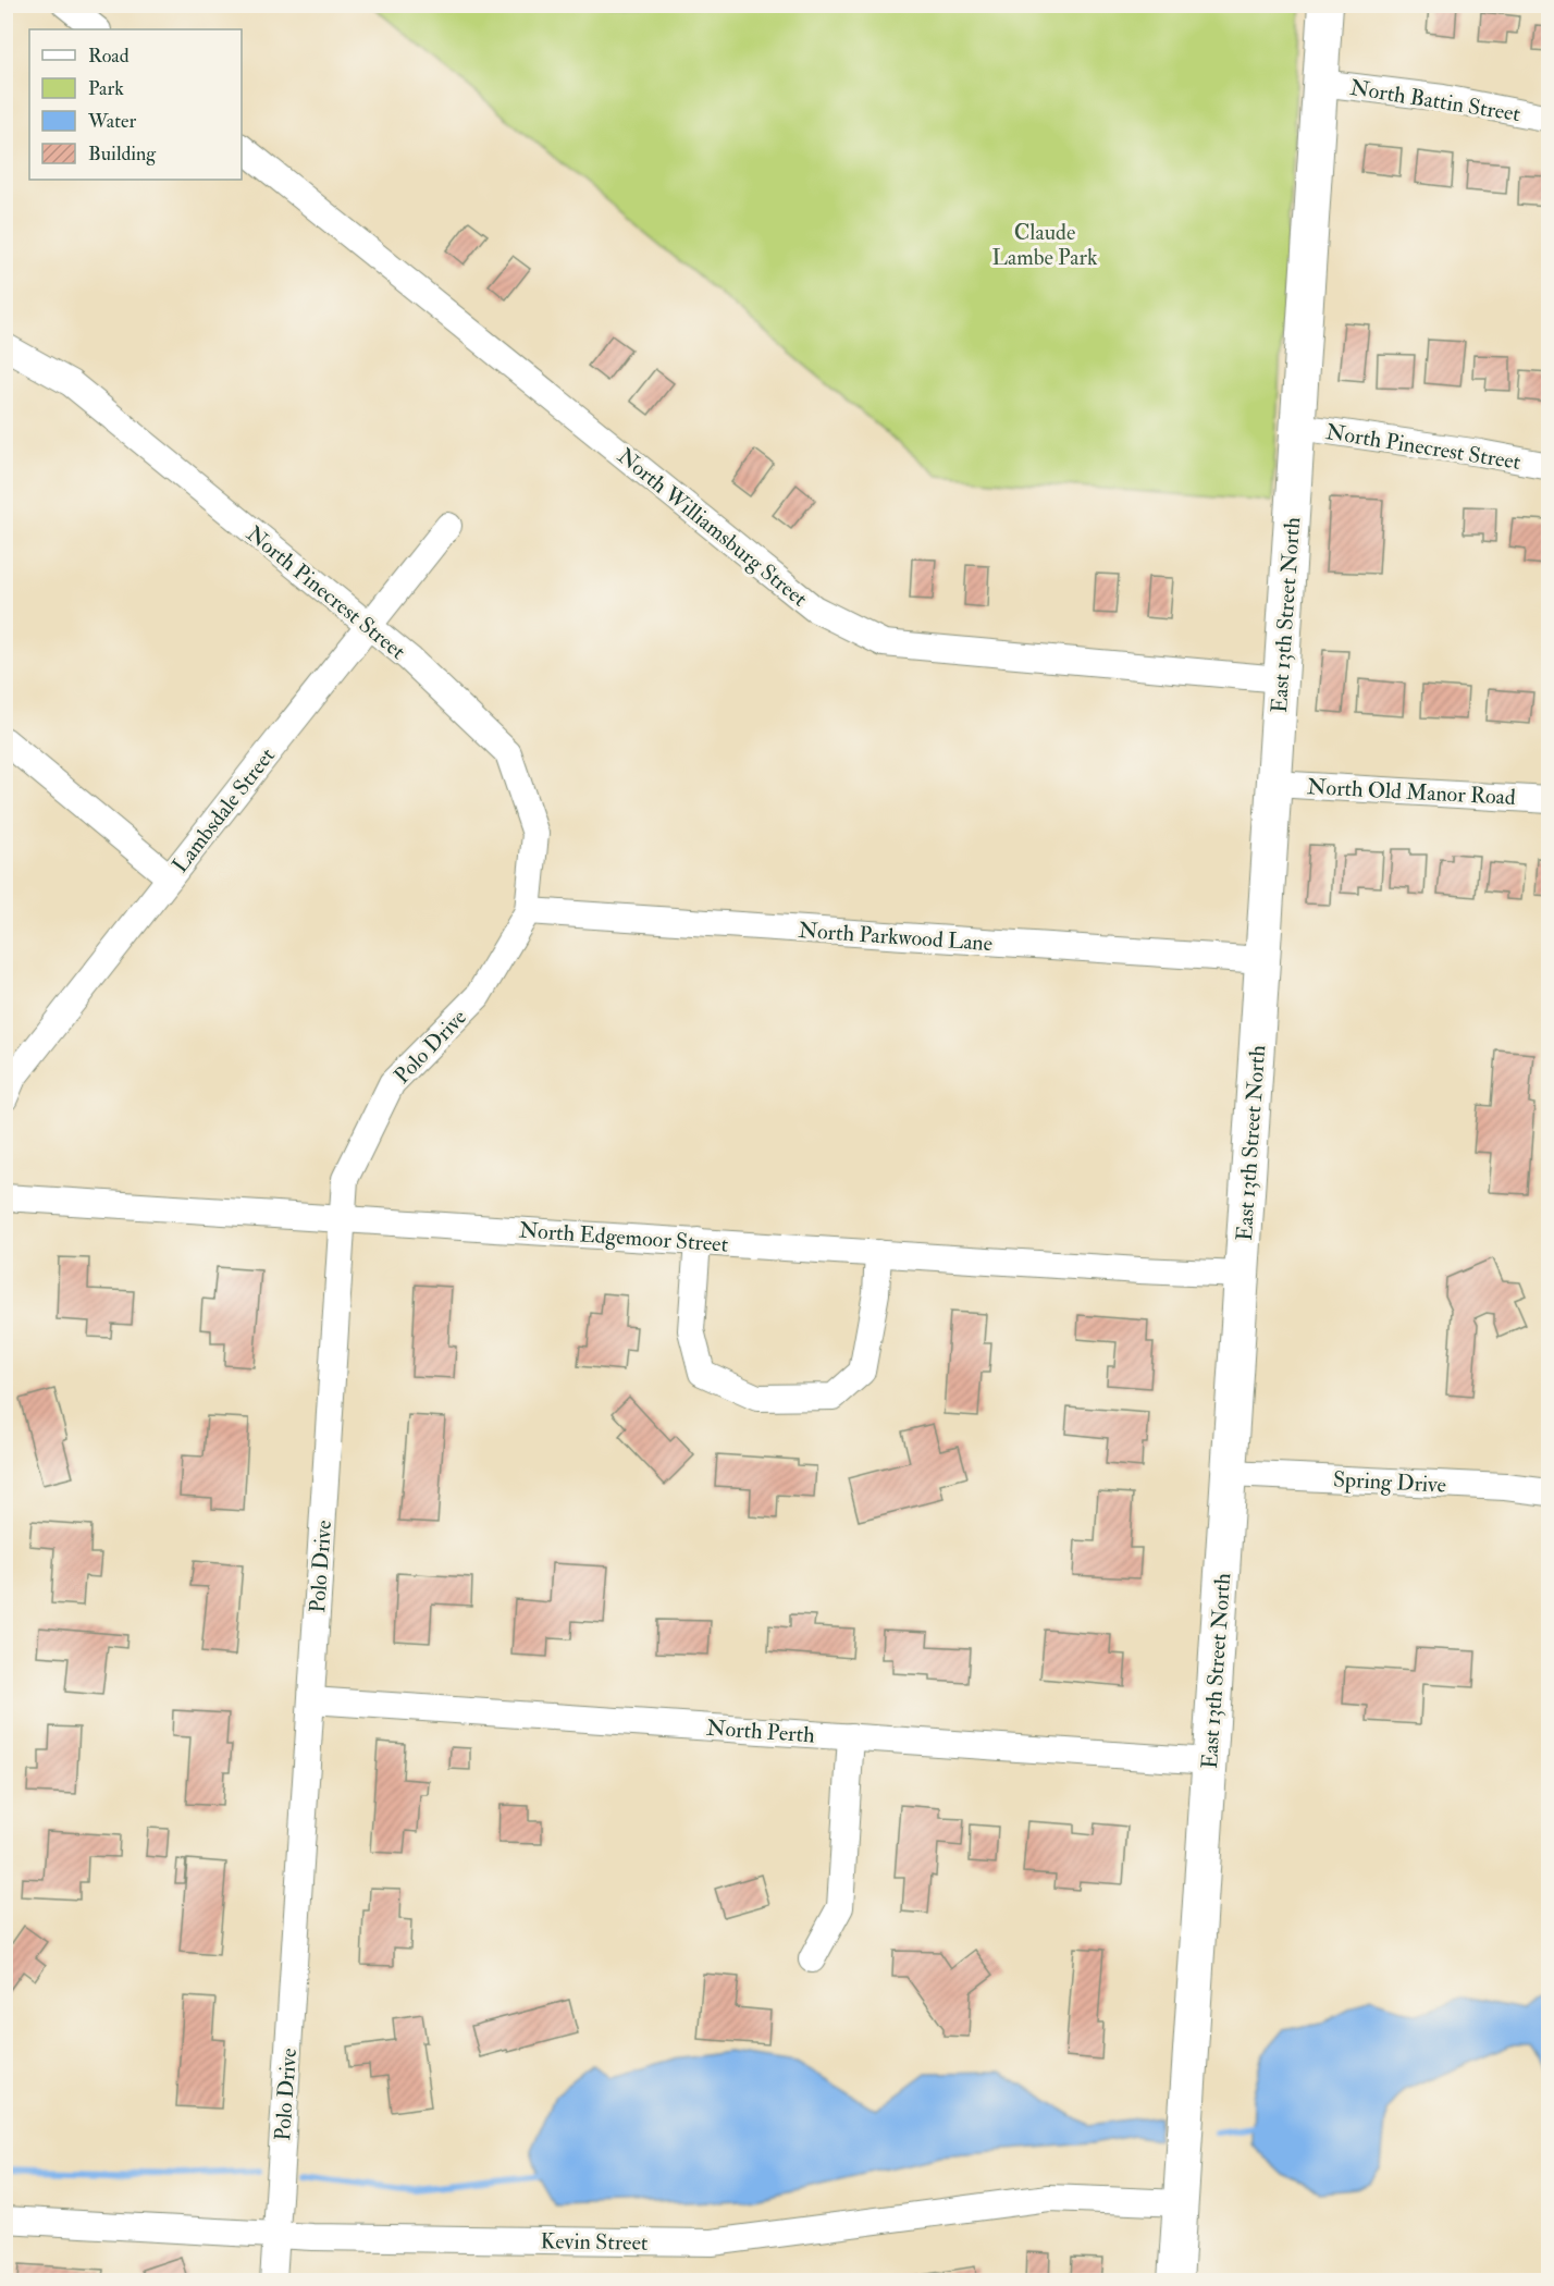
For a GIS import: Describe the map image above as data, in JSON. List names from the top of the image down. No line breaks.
{"streets":{"main road":["East 13th Street North"],"street":["North Battin Street","North Pinecrest Street","North Williamsburg Street","North Old Manor Road","Lambsdale Street","North Parkwood Lane","Polo Drive","North Edgemoor Street","Spring Drive","North Perth","Kevin Street"]},"crossings":[["North Battin Street","East 13th Street North"],["North Pinecrest Street","East 13th Street North"],["North Pinecrest Street","Lambsdale Street"],["North Pinecrest Street","North Parkwood Lane"],["North Pinecrest Street","Polo Drive"],["North Williamsburg Street","East 13th Street North"],["East 13th Street North","North Old Manor Road"],["East 13th Street North","North Parkwood Lane"],["East 13th Street North","North Edgemoor Street"],["East 13th Street North","Spring Drive"],["East 13th Street North","North Perth"],["East 13th Street North","Kevin Street"],["North Parkwood Lane","Polo Drive"],["Polo Drive","North Edgemoor Street"],["Polo Drive","North Perth"],["Polo Drive","Kevin Street"]],"parks":["Claude Lambe Park"],"legend":["Road","Park","Water","Building"]}
